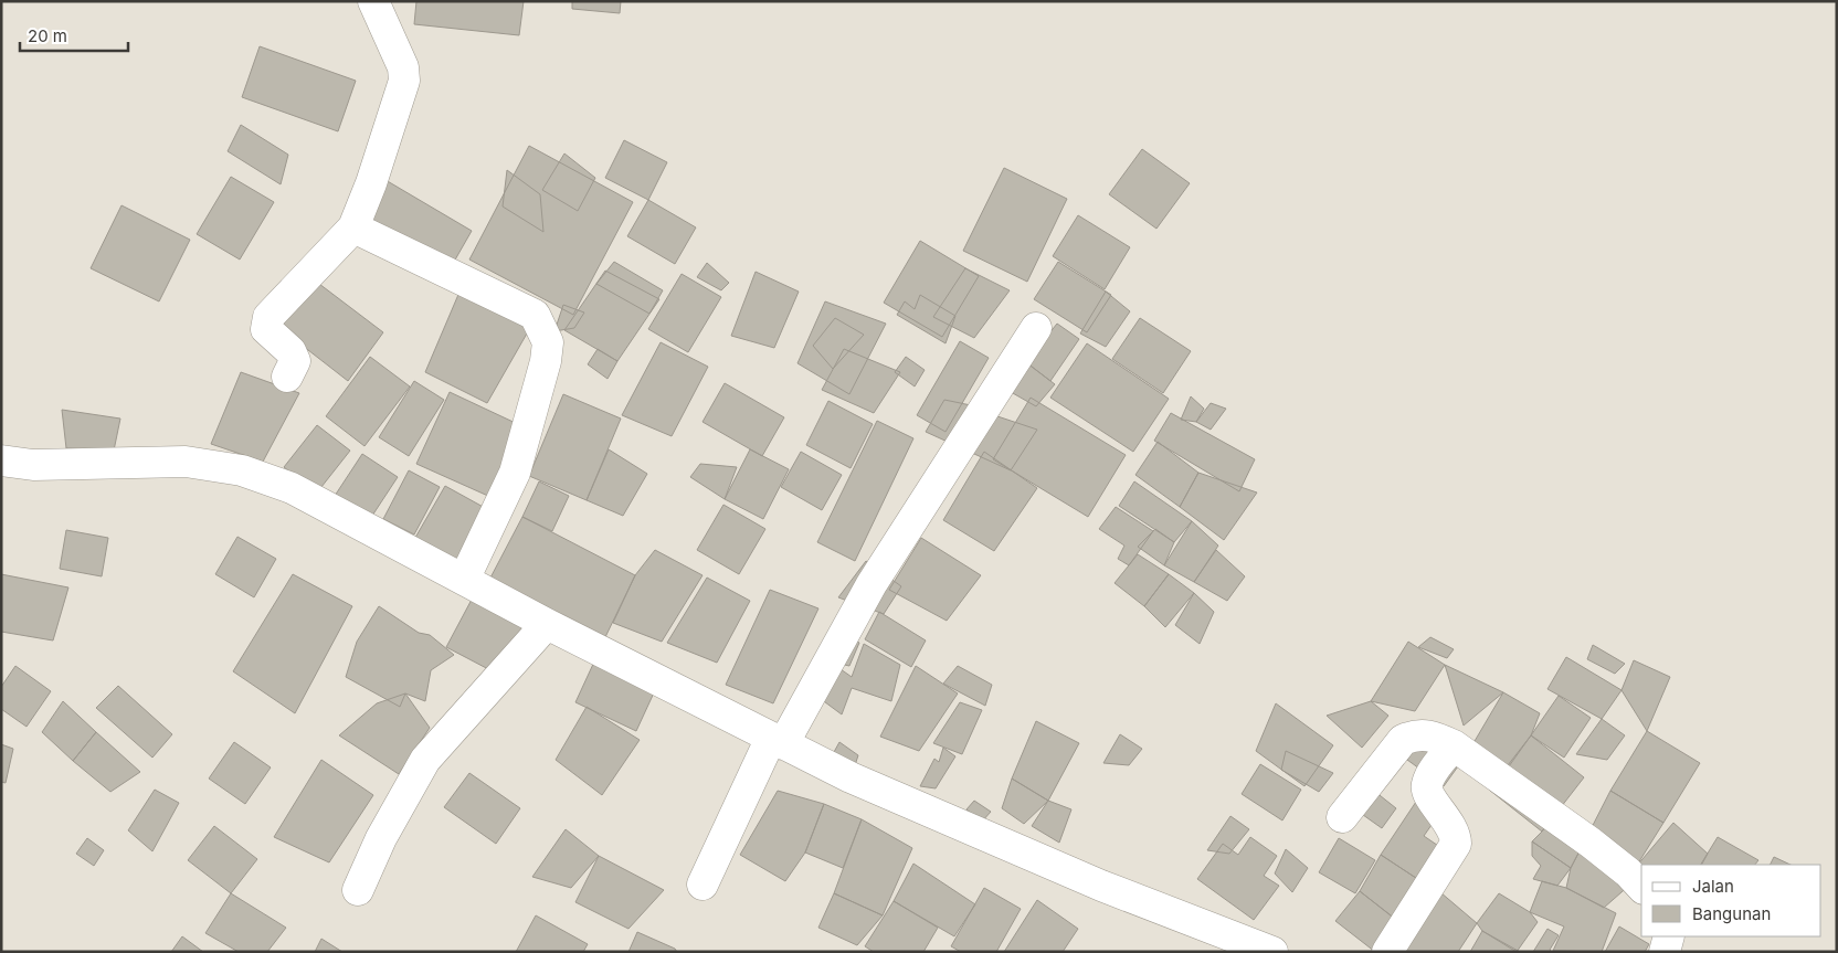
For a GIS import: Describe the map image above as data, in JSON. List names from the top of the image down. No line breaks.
{"legend":["Jalan","Bangunan"],"scale_bar":"20 m"}
